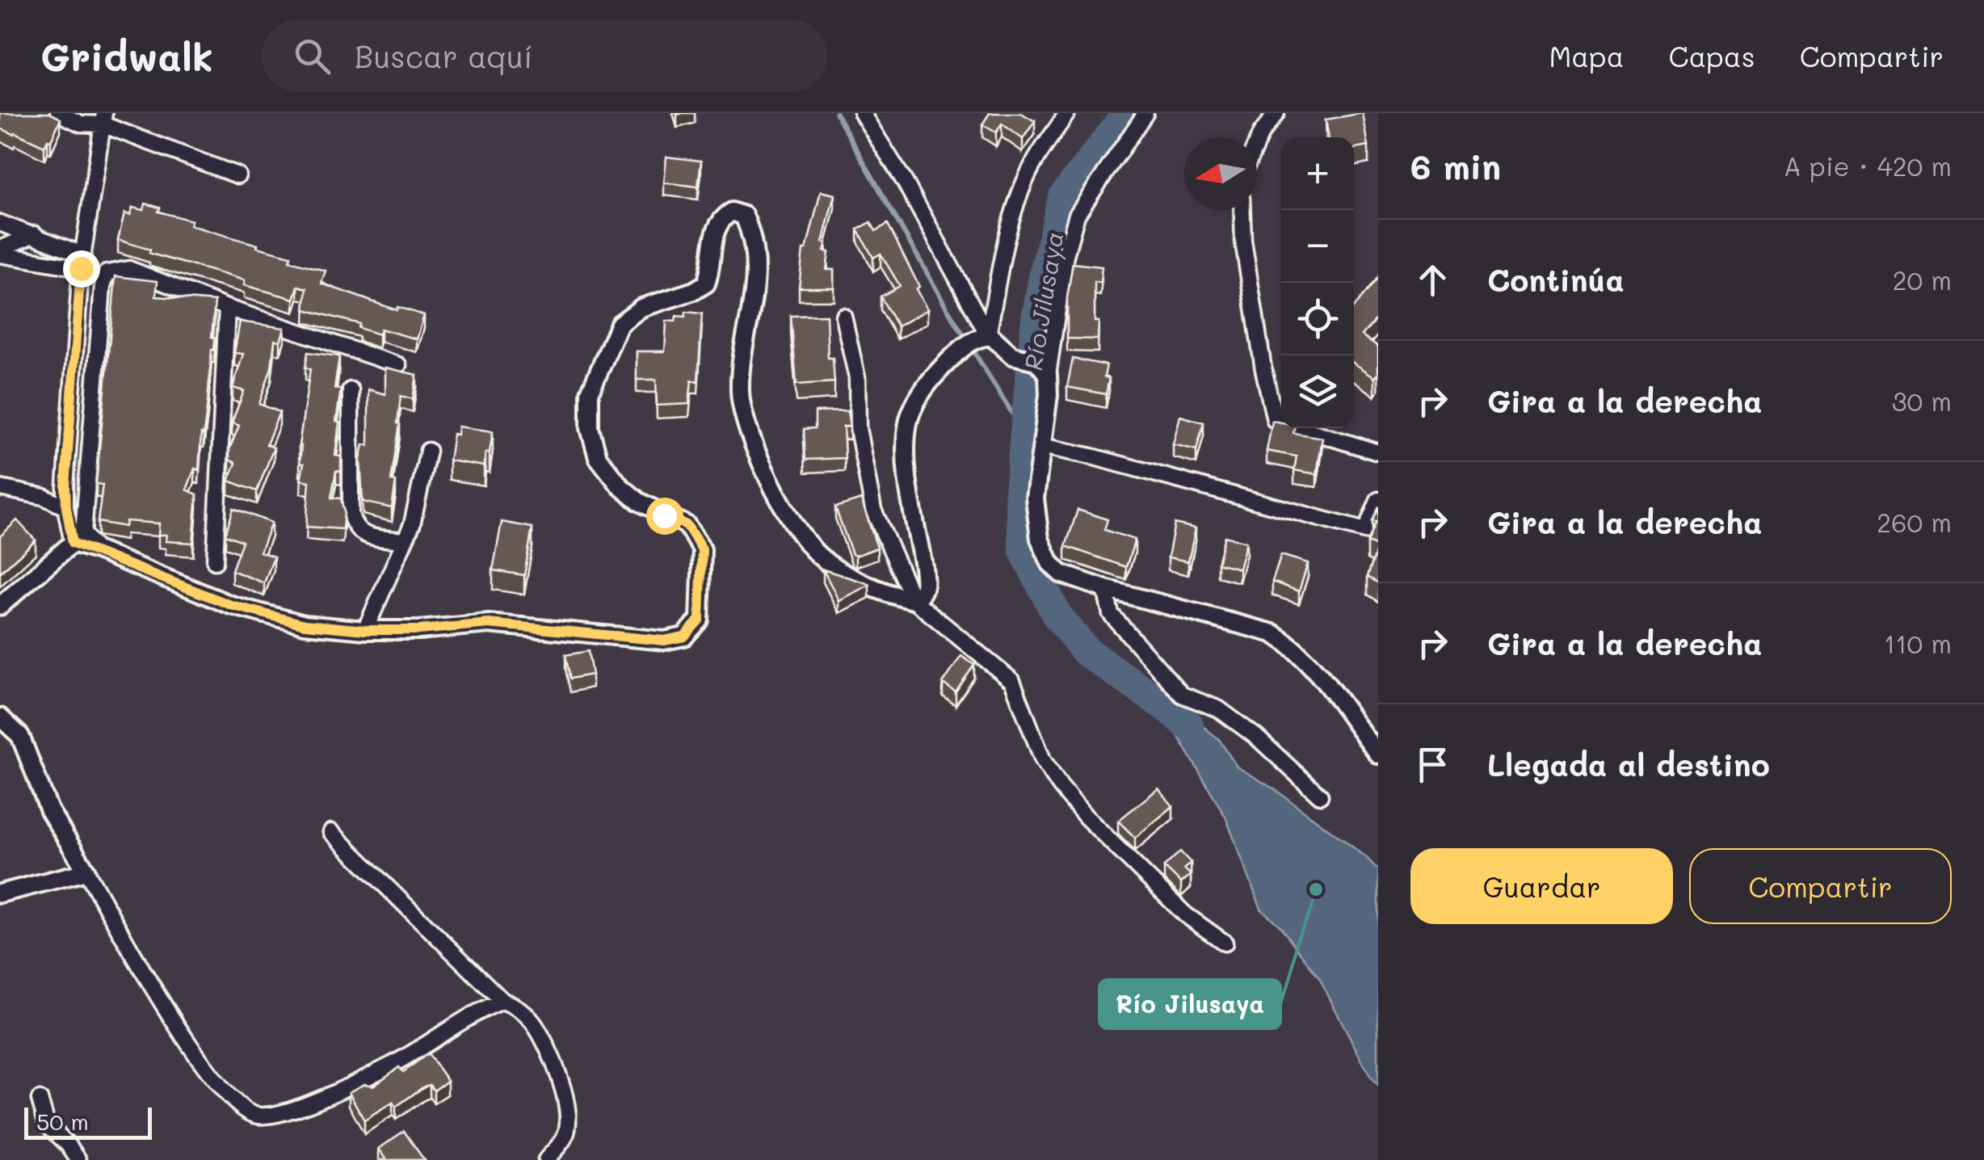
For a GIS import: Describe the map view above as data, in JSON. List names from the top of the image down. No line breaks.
{"water":["Río Jilusaya"],"places":["Río Jilusaya"],"scale_bar":"50 m","north":"left","page":{"header":"Gridwalk","search":"Buscar aquí","nav":["Mapa","Capas","Compartir"],"heading":["6 min","A pie · 420 m"],"map_buttons":["+","−"],"list":[["Continúa","20 m"],["Gira a la derecha","30 m"],["Gira a la derecha","260 m"],["Gira a la derecha","110 m"],"Llegada al destino"],"buttons":["Guardar","Compartir"],"scale":"50 m"}}
